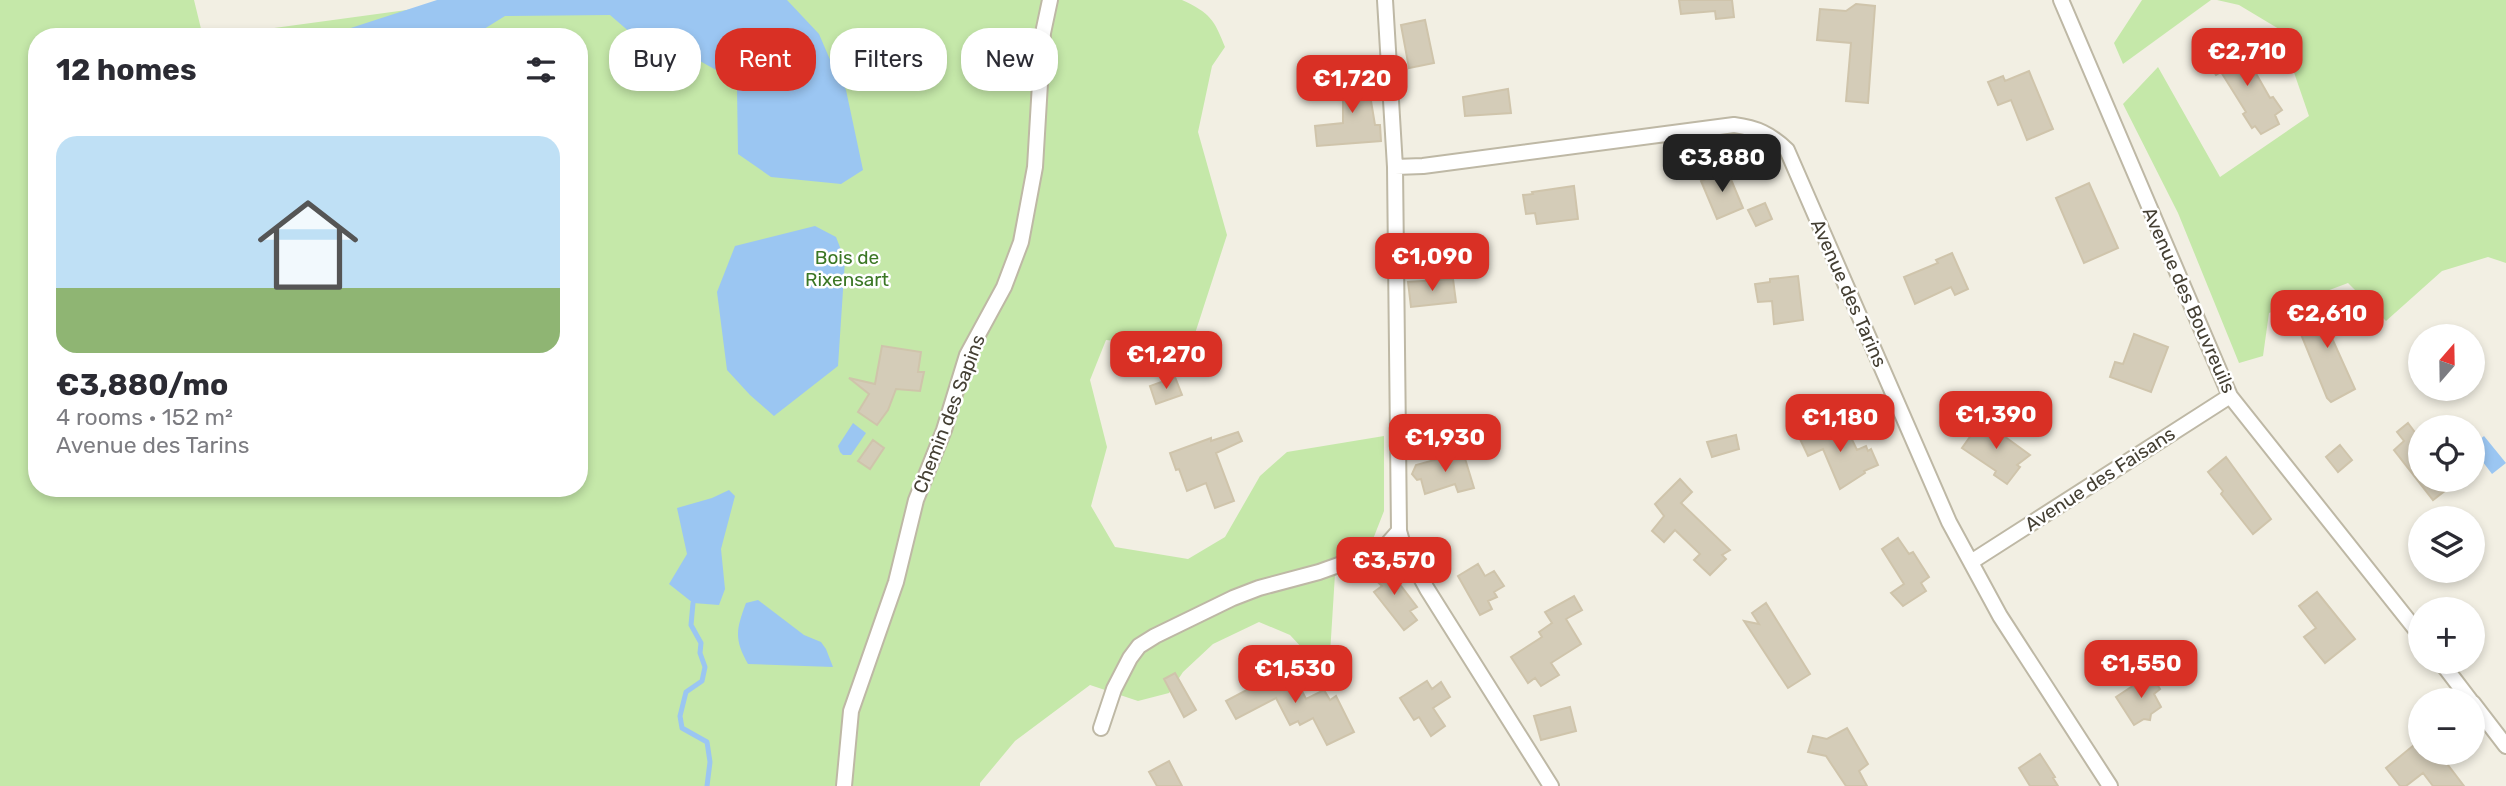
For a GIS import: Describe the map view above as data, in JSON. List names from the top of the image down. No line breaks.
{"streets":{"street":["Avenue des Tarins","Avenue des Bouvreuils","Chemin des Sapins","Avenue des Faisans"]},"crossings":[["Avenue des Tarins","Avenue des Faisans"],["Avenue des Bouvreuils","Avenue des Faisans"]],"parks":["Bois de Rixensart"],"north":"top","page":{"price":["€2,710","€1,720","€3,880","€1,090","€2,610","€1,270","€1,390","€1,180","€1,930","€3,570","€1,550","€1,530"],"chip":["Buy","Rent","Filters","New"],"heading":"12 homes","list":[{"name":"€3,880/mo","note":"4 rooms · 152 m² · Avenue des Tarins"}],"map_buttons":["+","−"]}}
